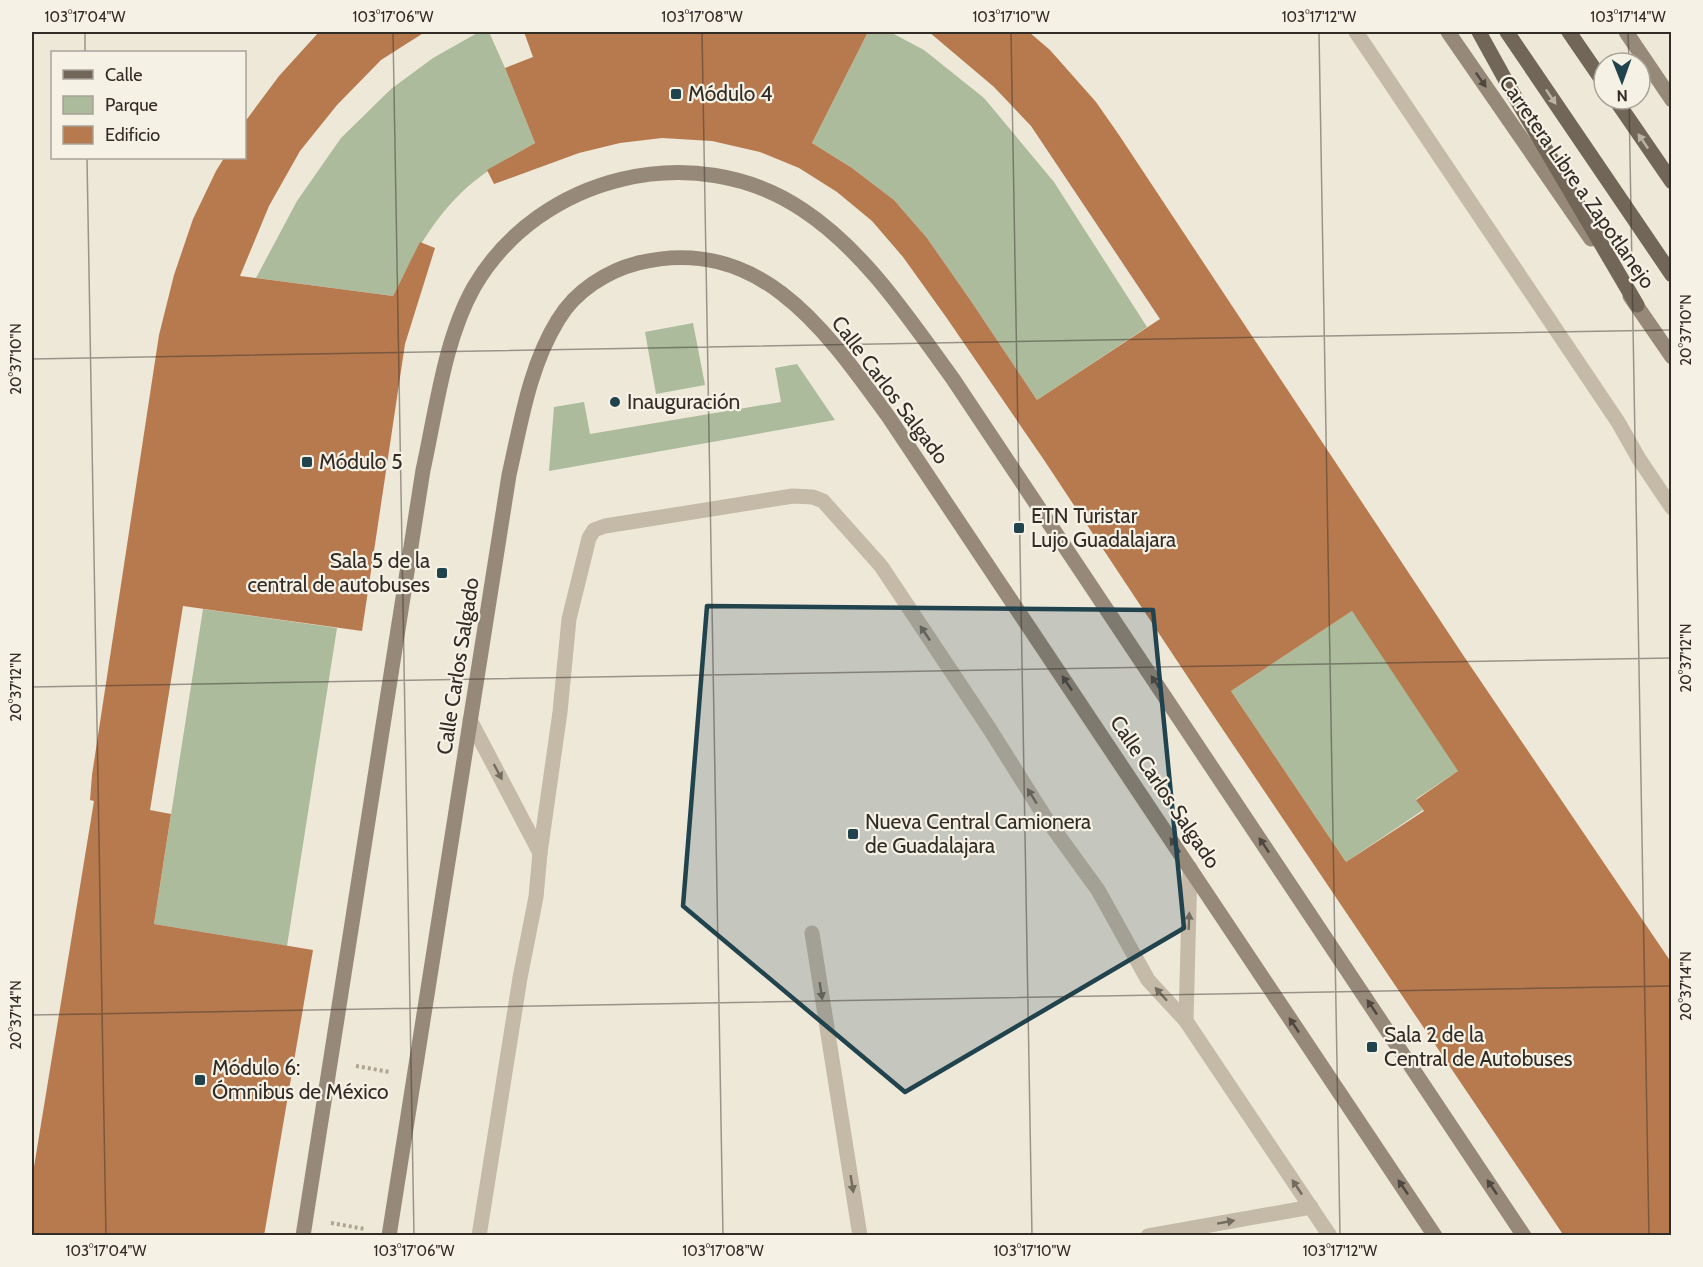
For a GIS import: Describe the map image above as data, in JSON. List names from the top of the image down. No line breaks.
{"streets":{"main road":["Carretera Libre a Zapotlanejo"],"street":["Calle Carlos Salgado"]},"one_way":["Carretera Libre a Zapotlanejo"],"places":{"transit":["Módulo 4","Módulo 5","ETN Turistar Lujo Guadalajara","Sala 5 de la central de autobuses","Nueva Central Camionera de Guadalajara","Sala 2 de la Central de Autobuses","Módulo 6: Ómnibus de México"],"other":["Inauguración"]},"legend":["Calle","Parque","Edificio"],"north":"bottom","coordinates":["103°17'04\"W","103°17'06\"W","103°17'08\"W","103°17'10\"W","103°17'12\"W","103°17'14\"W","20°37'10\"N","20°37'12\"N","20°37'14\"N"]}
